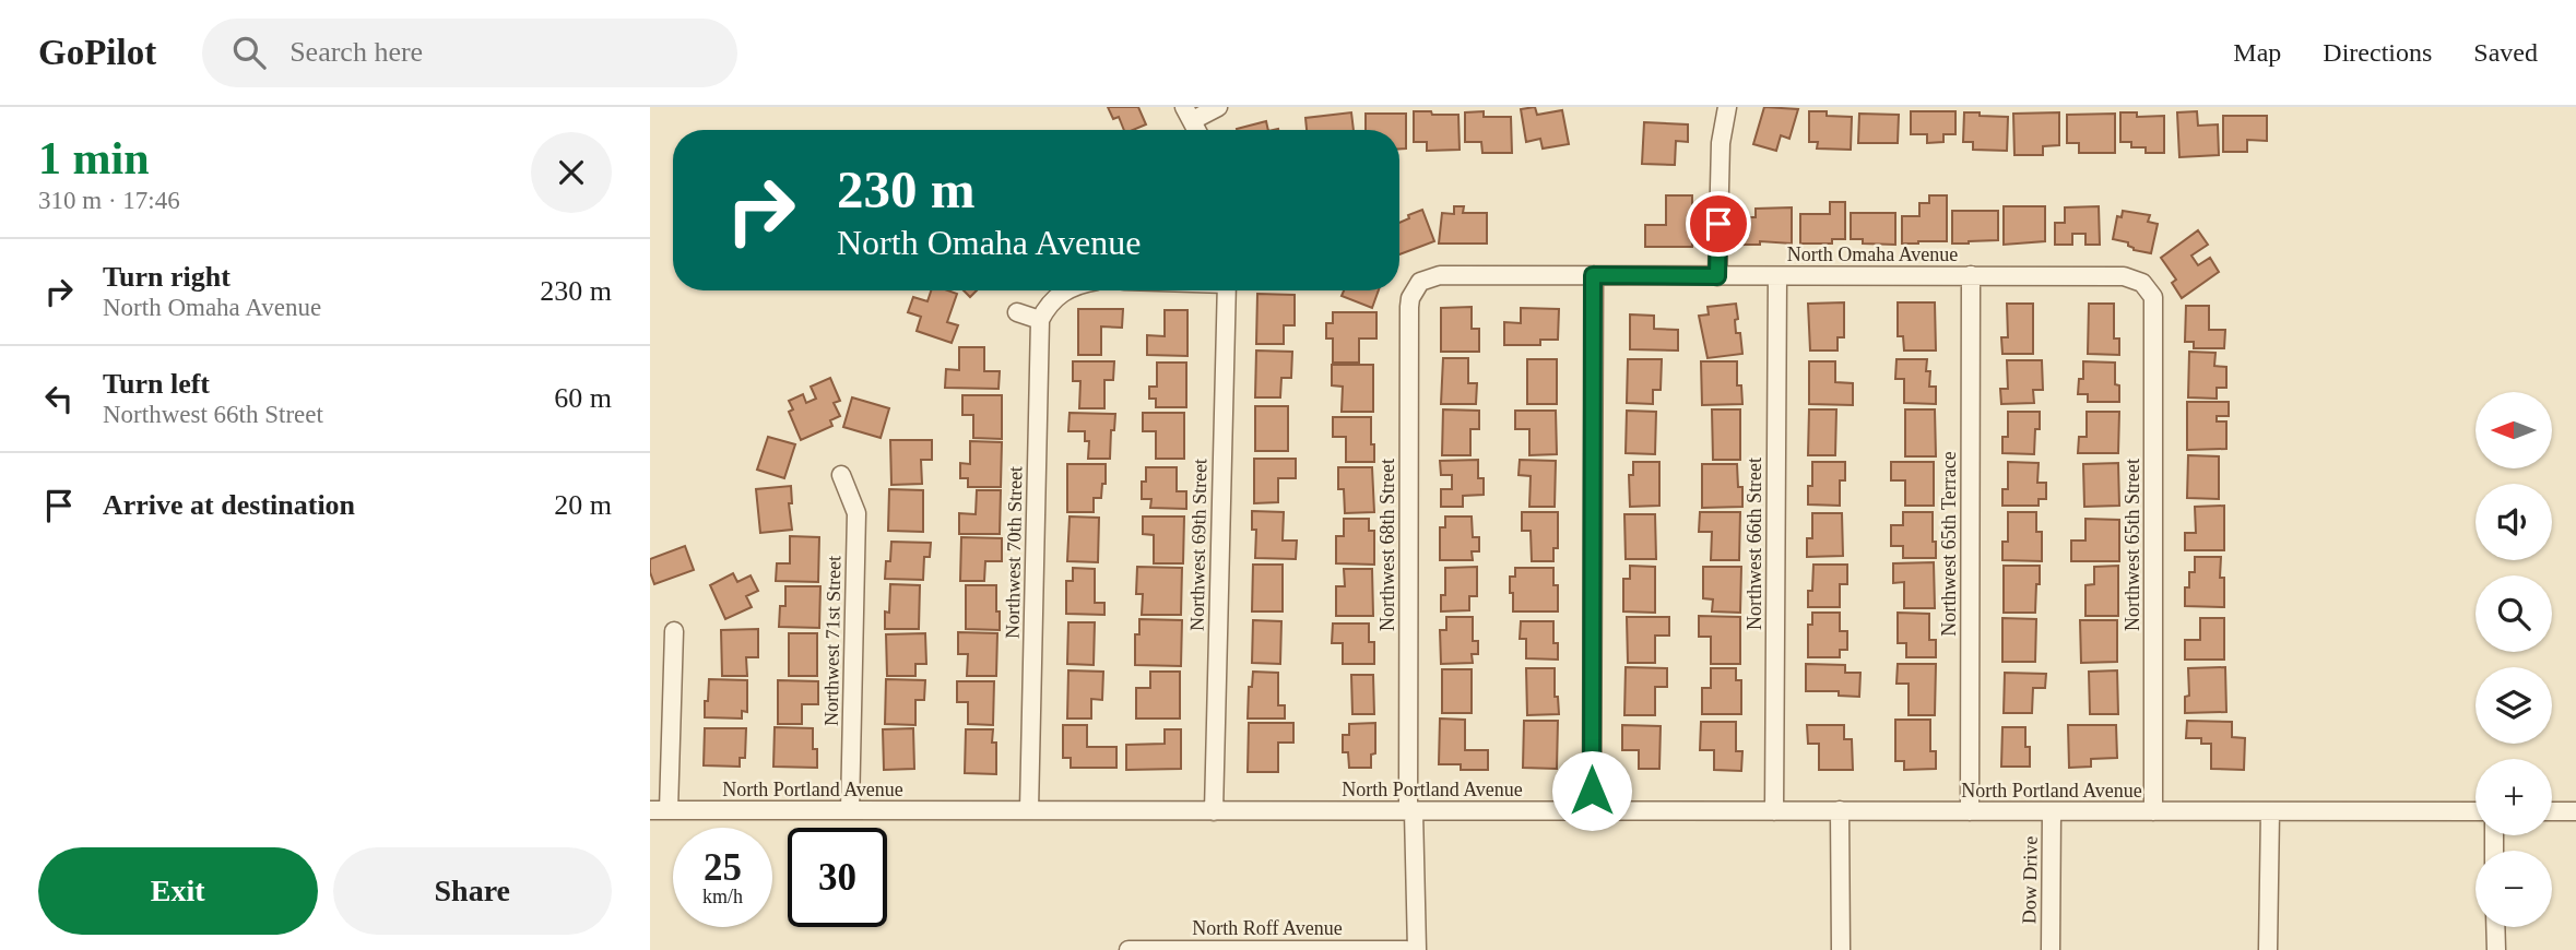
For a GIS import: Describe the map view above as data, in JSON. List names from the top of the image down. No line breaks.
{"streets":{"street":["North Omaha Avenue","Northwest 66th Street","Northwest 65th Terrace","Northwest 69th Street","Northwest 68th Street","Northwest 65th Street","Northwest 70th Street","Northwest 71st Street","North Portland Avenue","Dow Drive","North Roff Avenue"]},"crossings":[["North Omaha Avenue","Northwest 66th Street"],["North Omaha Avenue","Northwest 65th Terrace"],["North Omaha Avenue","Northwest 68th Street"],["North Omaha Avenue","Northwest 65th Street"],["Northwest 66th Street","North Portland Avenue"],["Northwest 65th Terrace","North Portland Avenue"],["Northwest 69th Street","North Portland Avenue"],["Northwest 68th Street","North Portland Avenue"],["Northwest 65th Street","North Portland Avenue"],["Northwest 70th Street","North Portland Avenue"],["Northwest 71st Street","North Portland Avenue"],["North Portland Avenue","Dow Drive"]],"north":"left","page":{"header":"GoPilot","search":"Search here","nav":["Map","Directions","Saved"],"heading":["1 min","310 m · 17:46"],"turn":["230 m","North Omaha Avenue"],"list":[{"name":"Turn right","note":"North Omaha Avenue","value":"230 m"},{"name":"Turn left","note":"Northwest 66th Street","value":"60 m"},{"name":"Arrive at destination","value":"20 m"}],"map_buttons":["+","−"],"speed":"25 km/h","limit":"30","buttons":["Exit","Share"]}}
